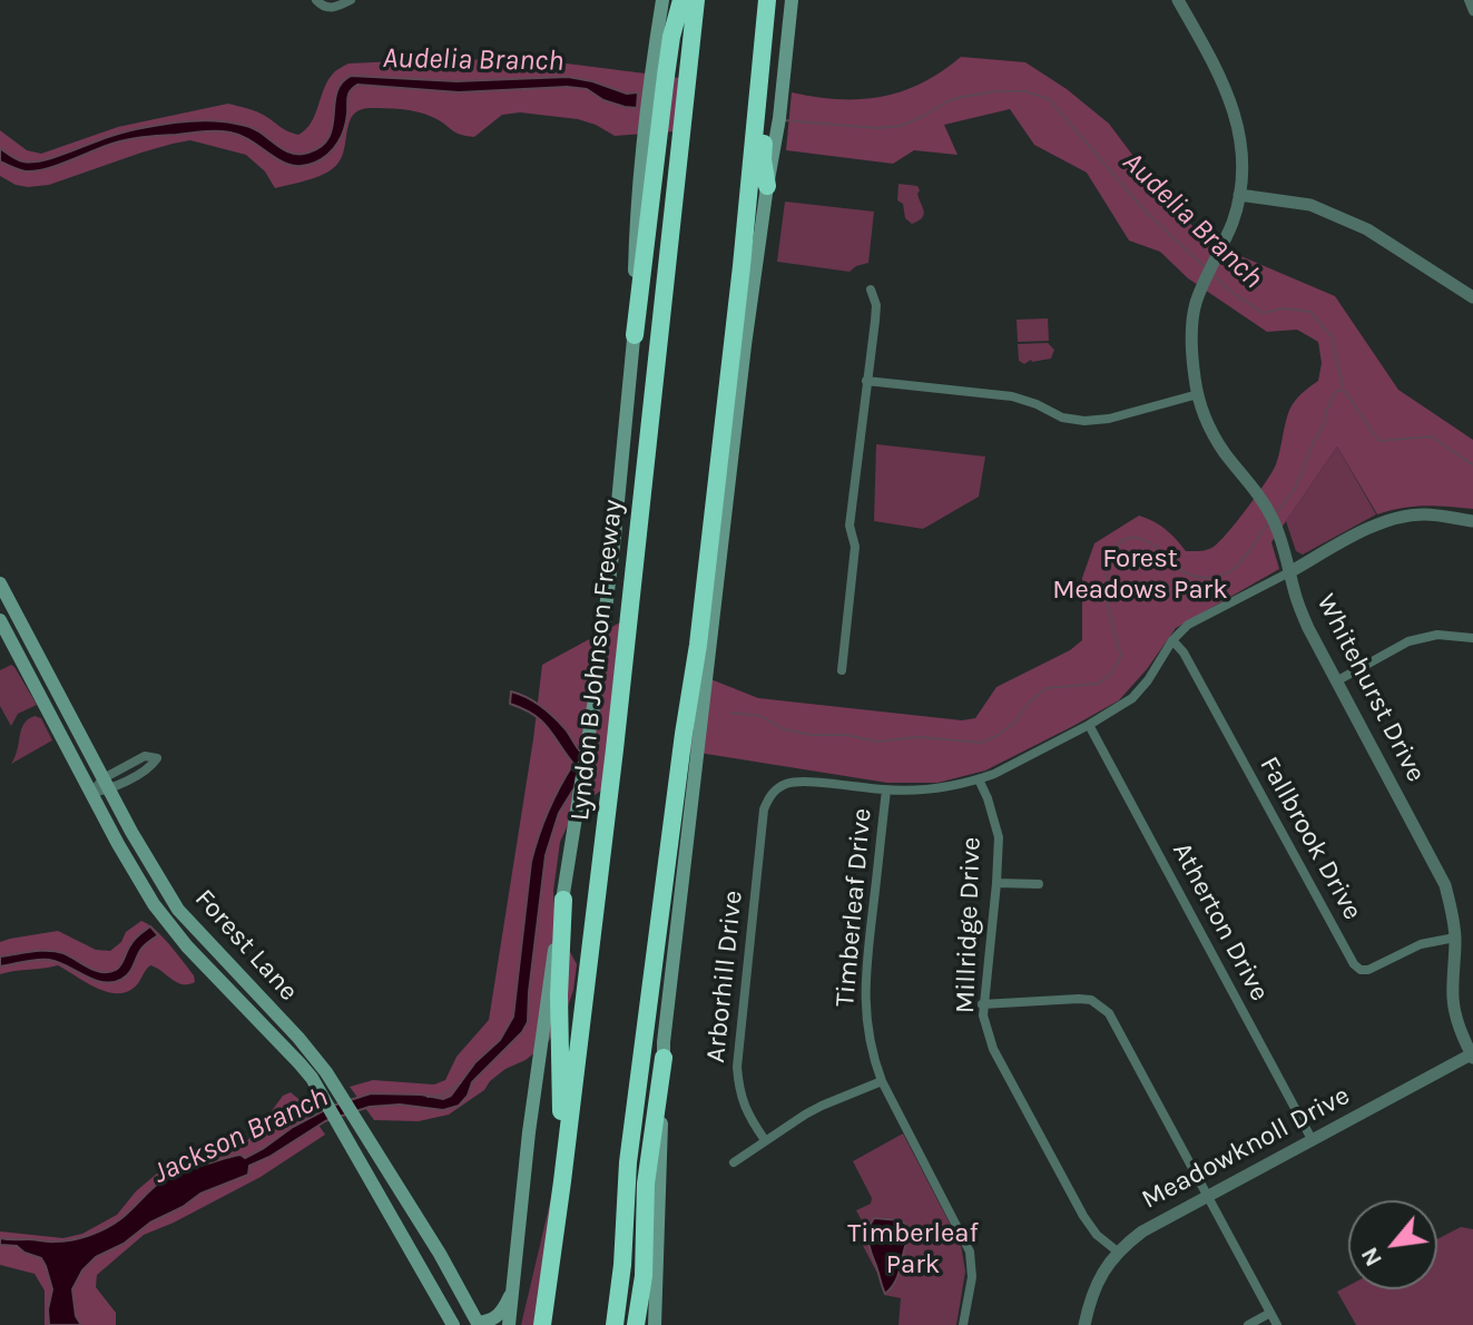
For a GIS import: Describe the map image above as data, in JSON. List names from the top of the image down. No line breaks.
{"streets":{"highway":["Lyndon B Johnson Freeway"],"main road":["Forest Lane"],"street":["Whitehurst Drive","Fallbrook Drive","Timberleaf Drive","Atherton Drive","Millridge Drive","Arborhill Drive","Meadowknoll Drive"]},"crossings":[["Whitehurst Drive","Fallbrook Drive"],["Whitehurst Drive","Meadowknoll Drive"],["Timberleaf Drive","Arborhill Drive"],["Atherton Drive","Meadowknoll Drive"],["Millridge Drive","Meadowknoll Drive"]],"water":["Audelia Branch","Jackson Branch"],"parks":["Forest Meadows Park","Timberleaf Park"],"north":"bottom left"}
